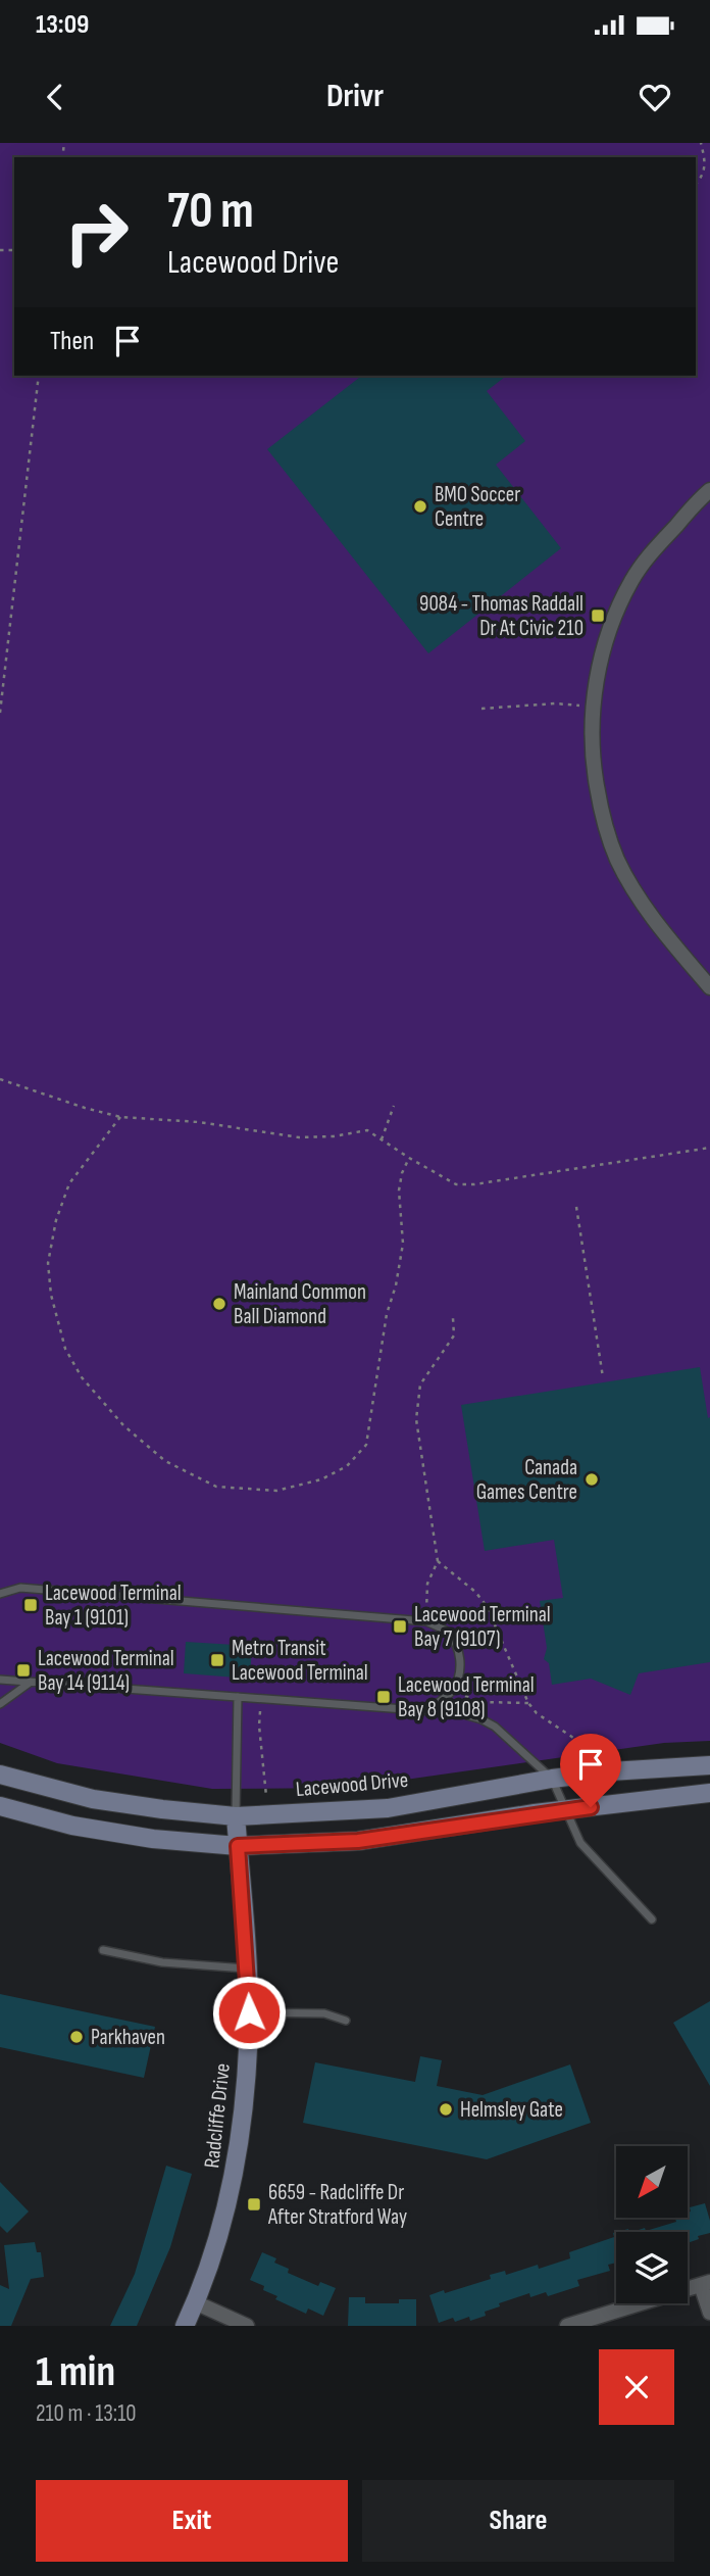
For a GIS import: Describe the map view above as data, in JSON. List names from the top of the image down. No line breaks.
{"streets":{"main road":["Lacewood Drive","Radcliffe Drive"]},"crossings":[["Lacewood Drive","Radcliffe Drive"]],"places":{"other":["BMO Soccer Centre","Mainland Common Ball Diamond","Canada Games Centre","Parkhaven","Helmsley Gate"],"transit":["9084 - Thomas Raddall Dr At Civic 210","Lacewood Terminal Bay 1 (9101)","Lacewood Terminal Bay 7 (9107)","Metro Transit Lacewood Terminal","Lacewood Terminal Bay 14 (9114)","Lacewood Terminal Bay 8 (9108)","6659 - Radcliffe Dr After Stratford Way"]},"north":"bottom left","page":{"status":"13:09","header":"Drivr","turn":["70 m","Lacewood Drive"],"then":"Then","heading":["1 min","210 m · 13:10"],"buttons":["Exit","Share"]}}
